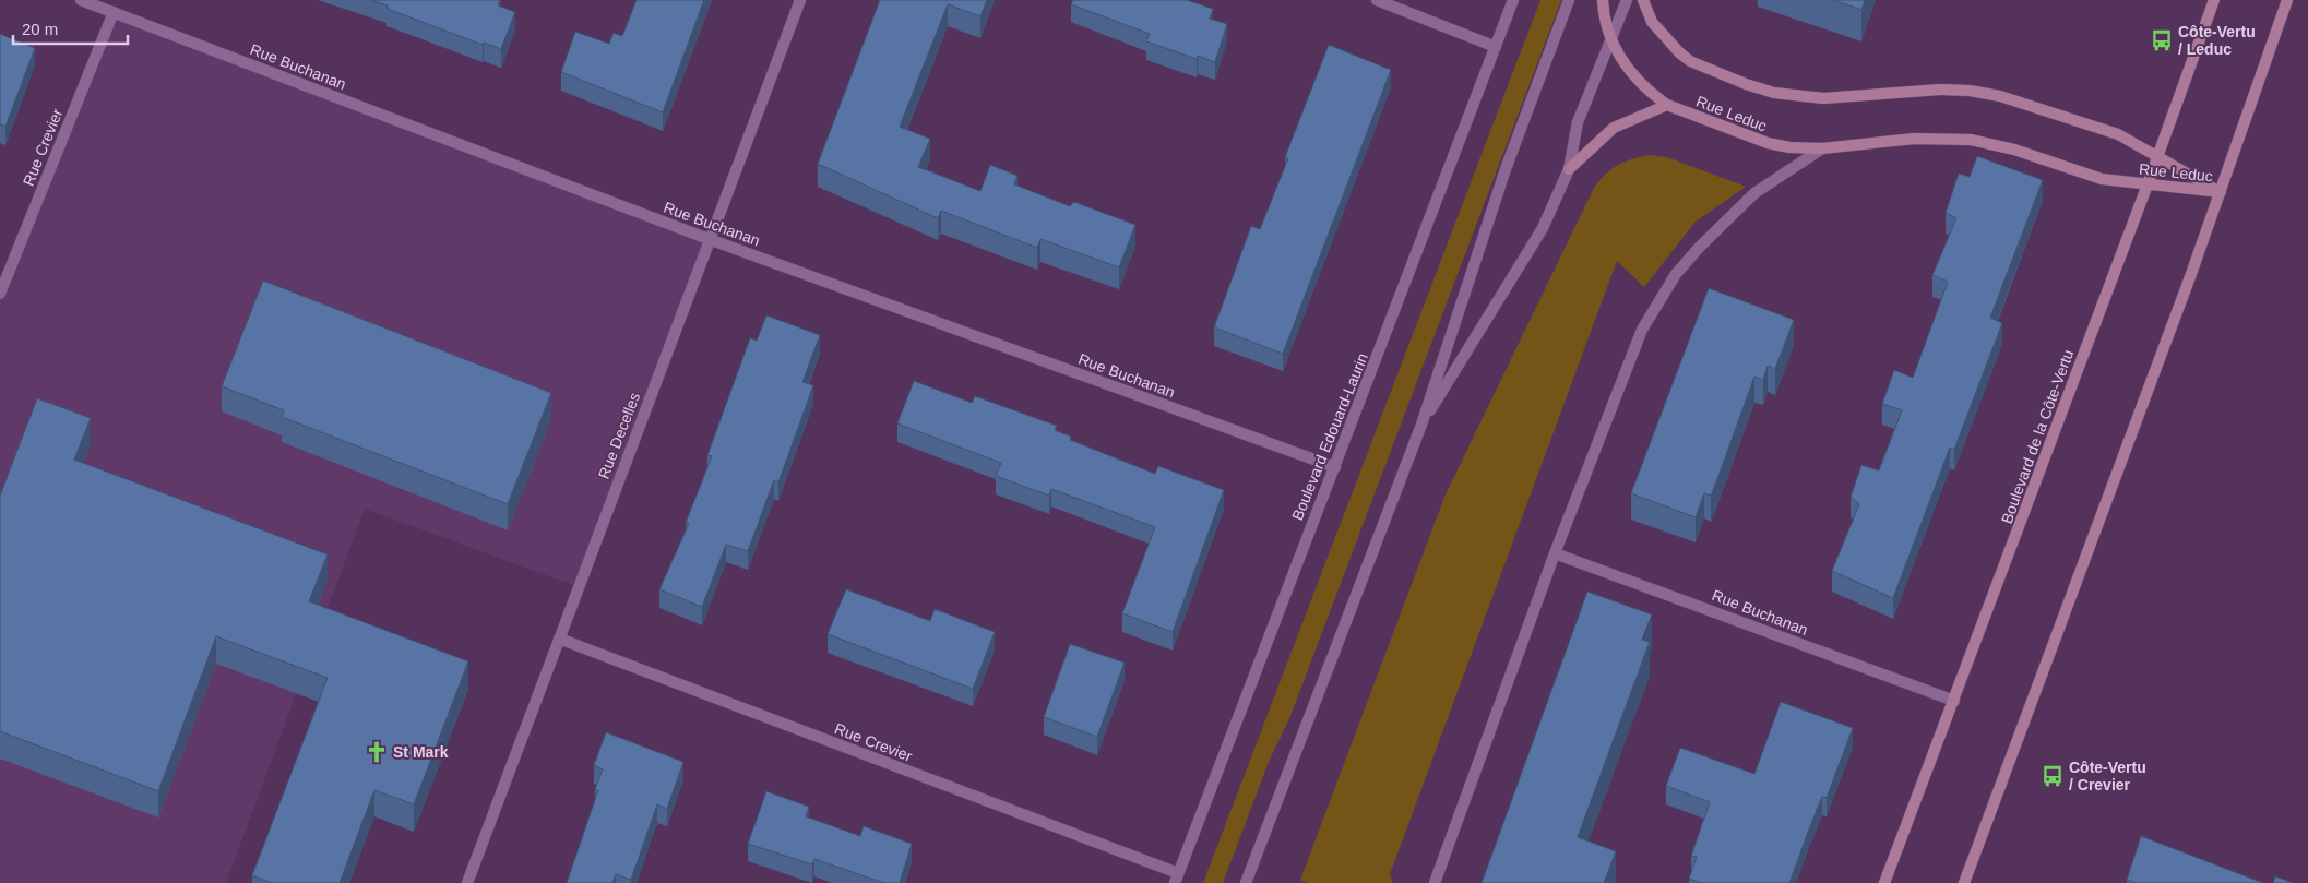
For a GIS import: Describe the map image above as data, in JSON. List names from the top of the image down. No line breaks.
{"streets":{"main road":["Rue Leduc","Boulevard de la Côte-Vertu"],"street":["Rue Buchanan","Rue Crevier","Rue Decelles","Boulevard Edouard-Laurin"]},"crossings":[["Rue Buchanan","Rue Crevier"],["Rue Buchanan","Rue Decelles"],["Rue Buchanan","Boulevard Edouard-Laurin"],["Rue Buchanan","Boulevard de la Côte-Vertu"],["Rue Leduc","Boulevard de la Côte-Vertu"],["Rue Crevier","Rue Decelles"],["Rue Crevier","Boulevard Edouard-Laurin"]],"places":{"bus stop":["Côte-Vertu / Leduc","Côte-Vertu / Crevier"],"church":["St Mark"]},"scale_bar":"20 m"}
